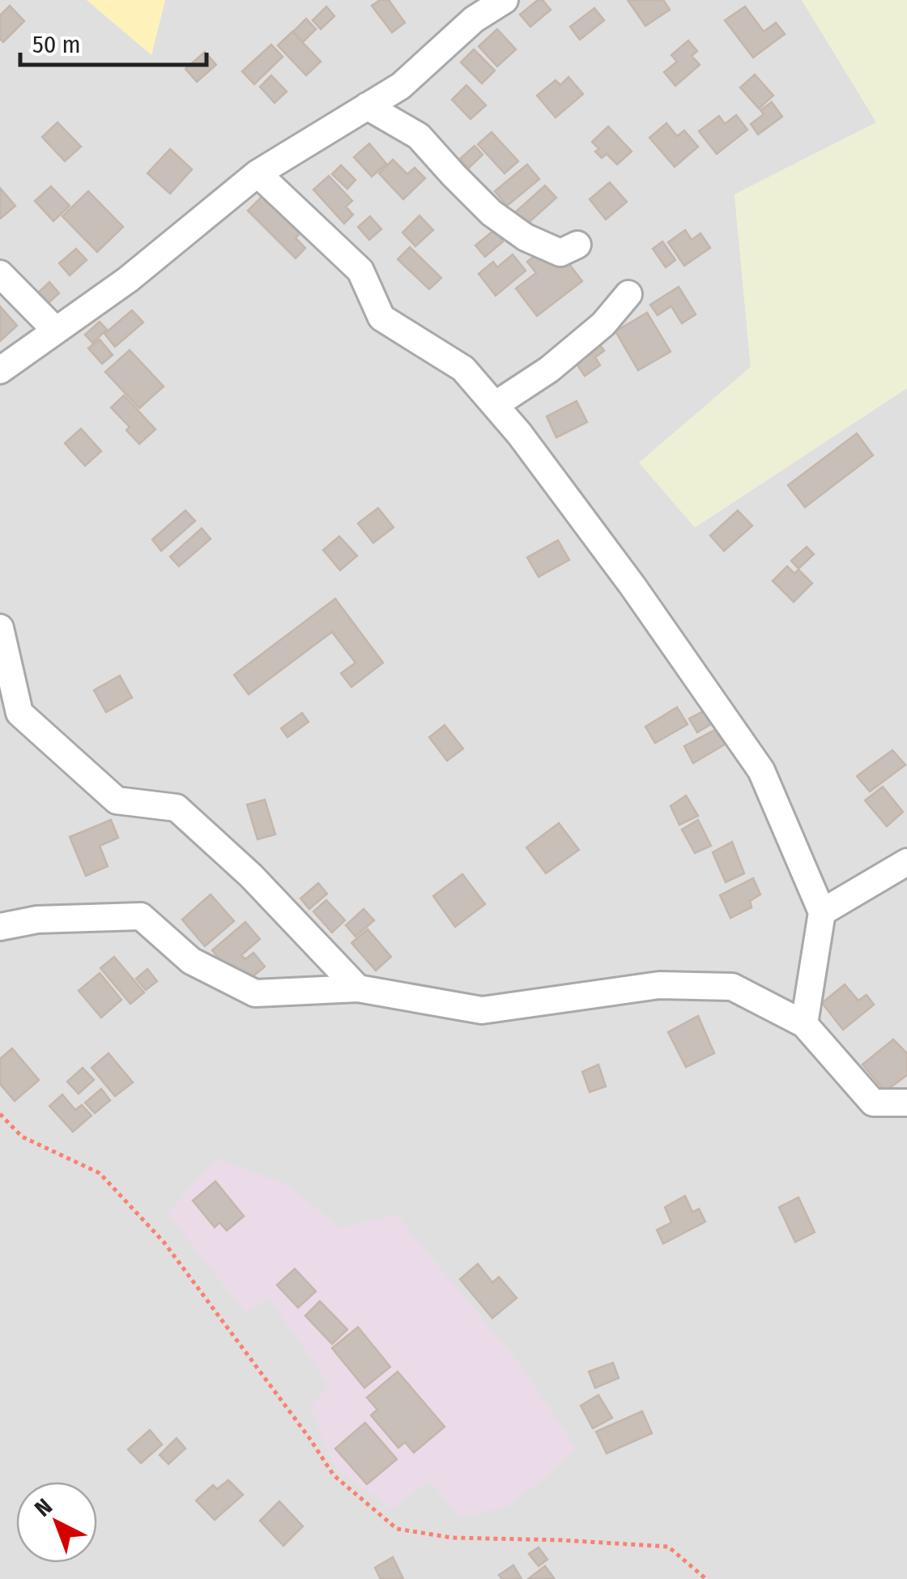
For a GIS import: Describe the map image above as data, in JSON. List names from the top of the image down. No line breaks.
{"scale_bar":"50 m","north":"top left"}
